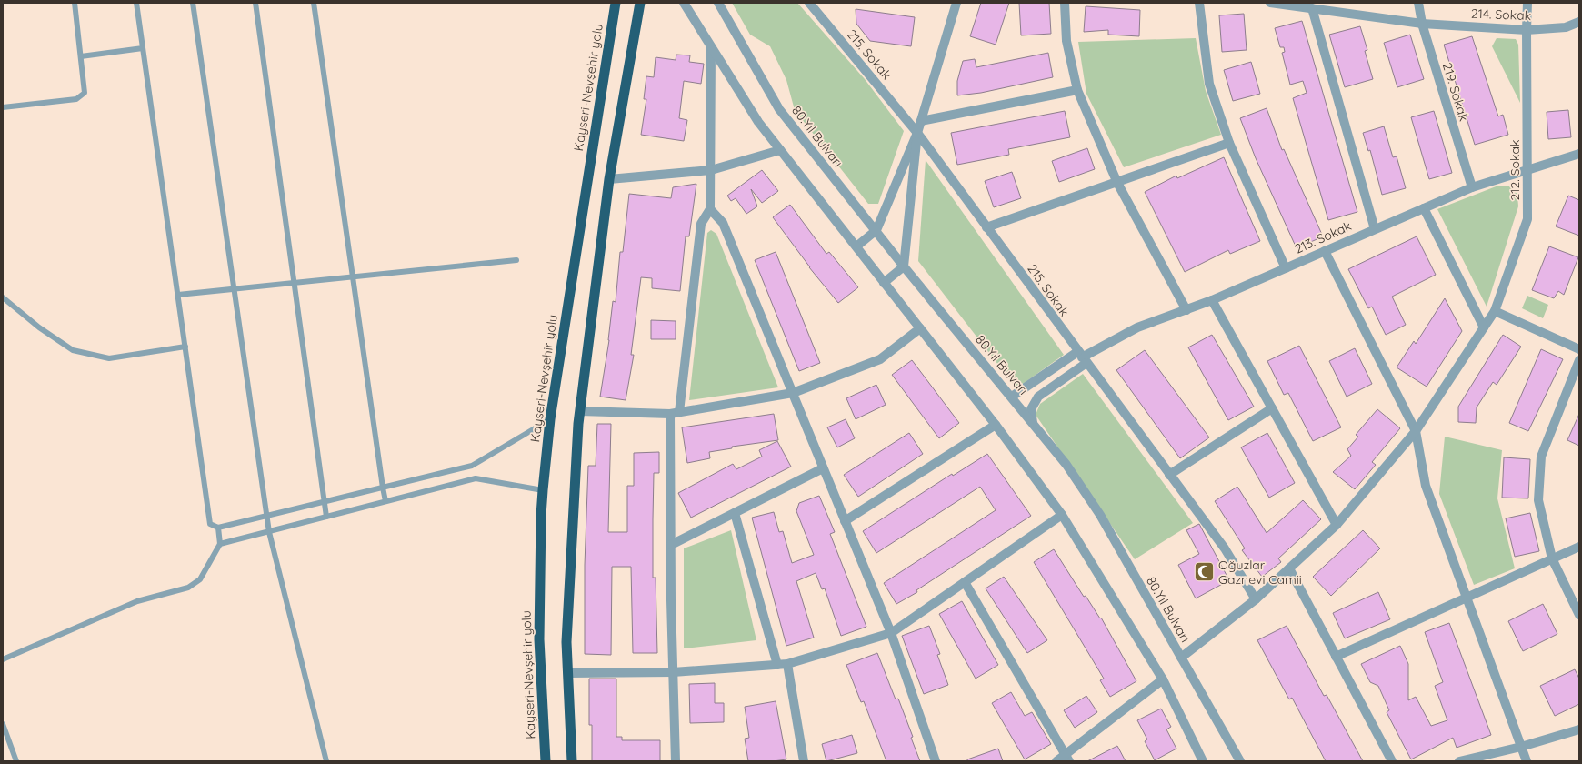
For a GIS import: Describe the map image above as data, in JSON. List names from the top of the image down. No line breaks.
{"streets":{"highway":["Kayseri-Nevşehir yolu"],"street":["214. Sokak","215. Sokak","219. Sokak","80.Yıl Bulvarı","212. Sokak","213. Sokak"]},"crossings":[["214. Sokak","219. Sokak"],["214. Sokak","212. Sokak"],["215. Sokak","212. Sokak"],["215. Sokak","213. Sokak"],["219. Sokak","213. Sokak"],["80.Yıl Bulvarı","212. Sokak"],["80.Yıl Bulvarı","213. Sokak"],["212. Sokak","213. Sokak"]],"places":{"mosque":["Oğuzlar Gaznevi Camii"]}}
